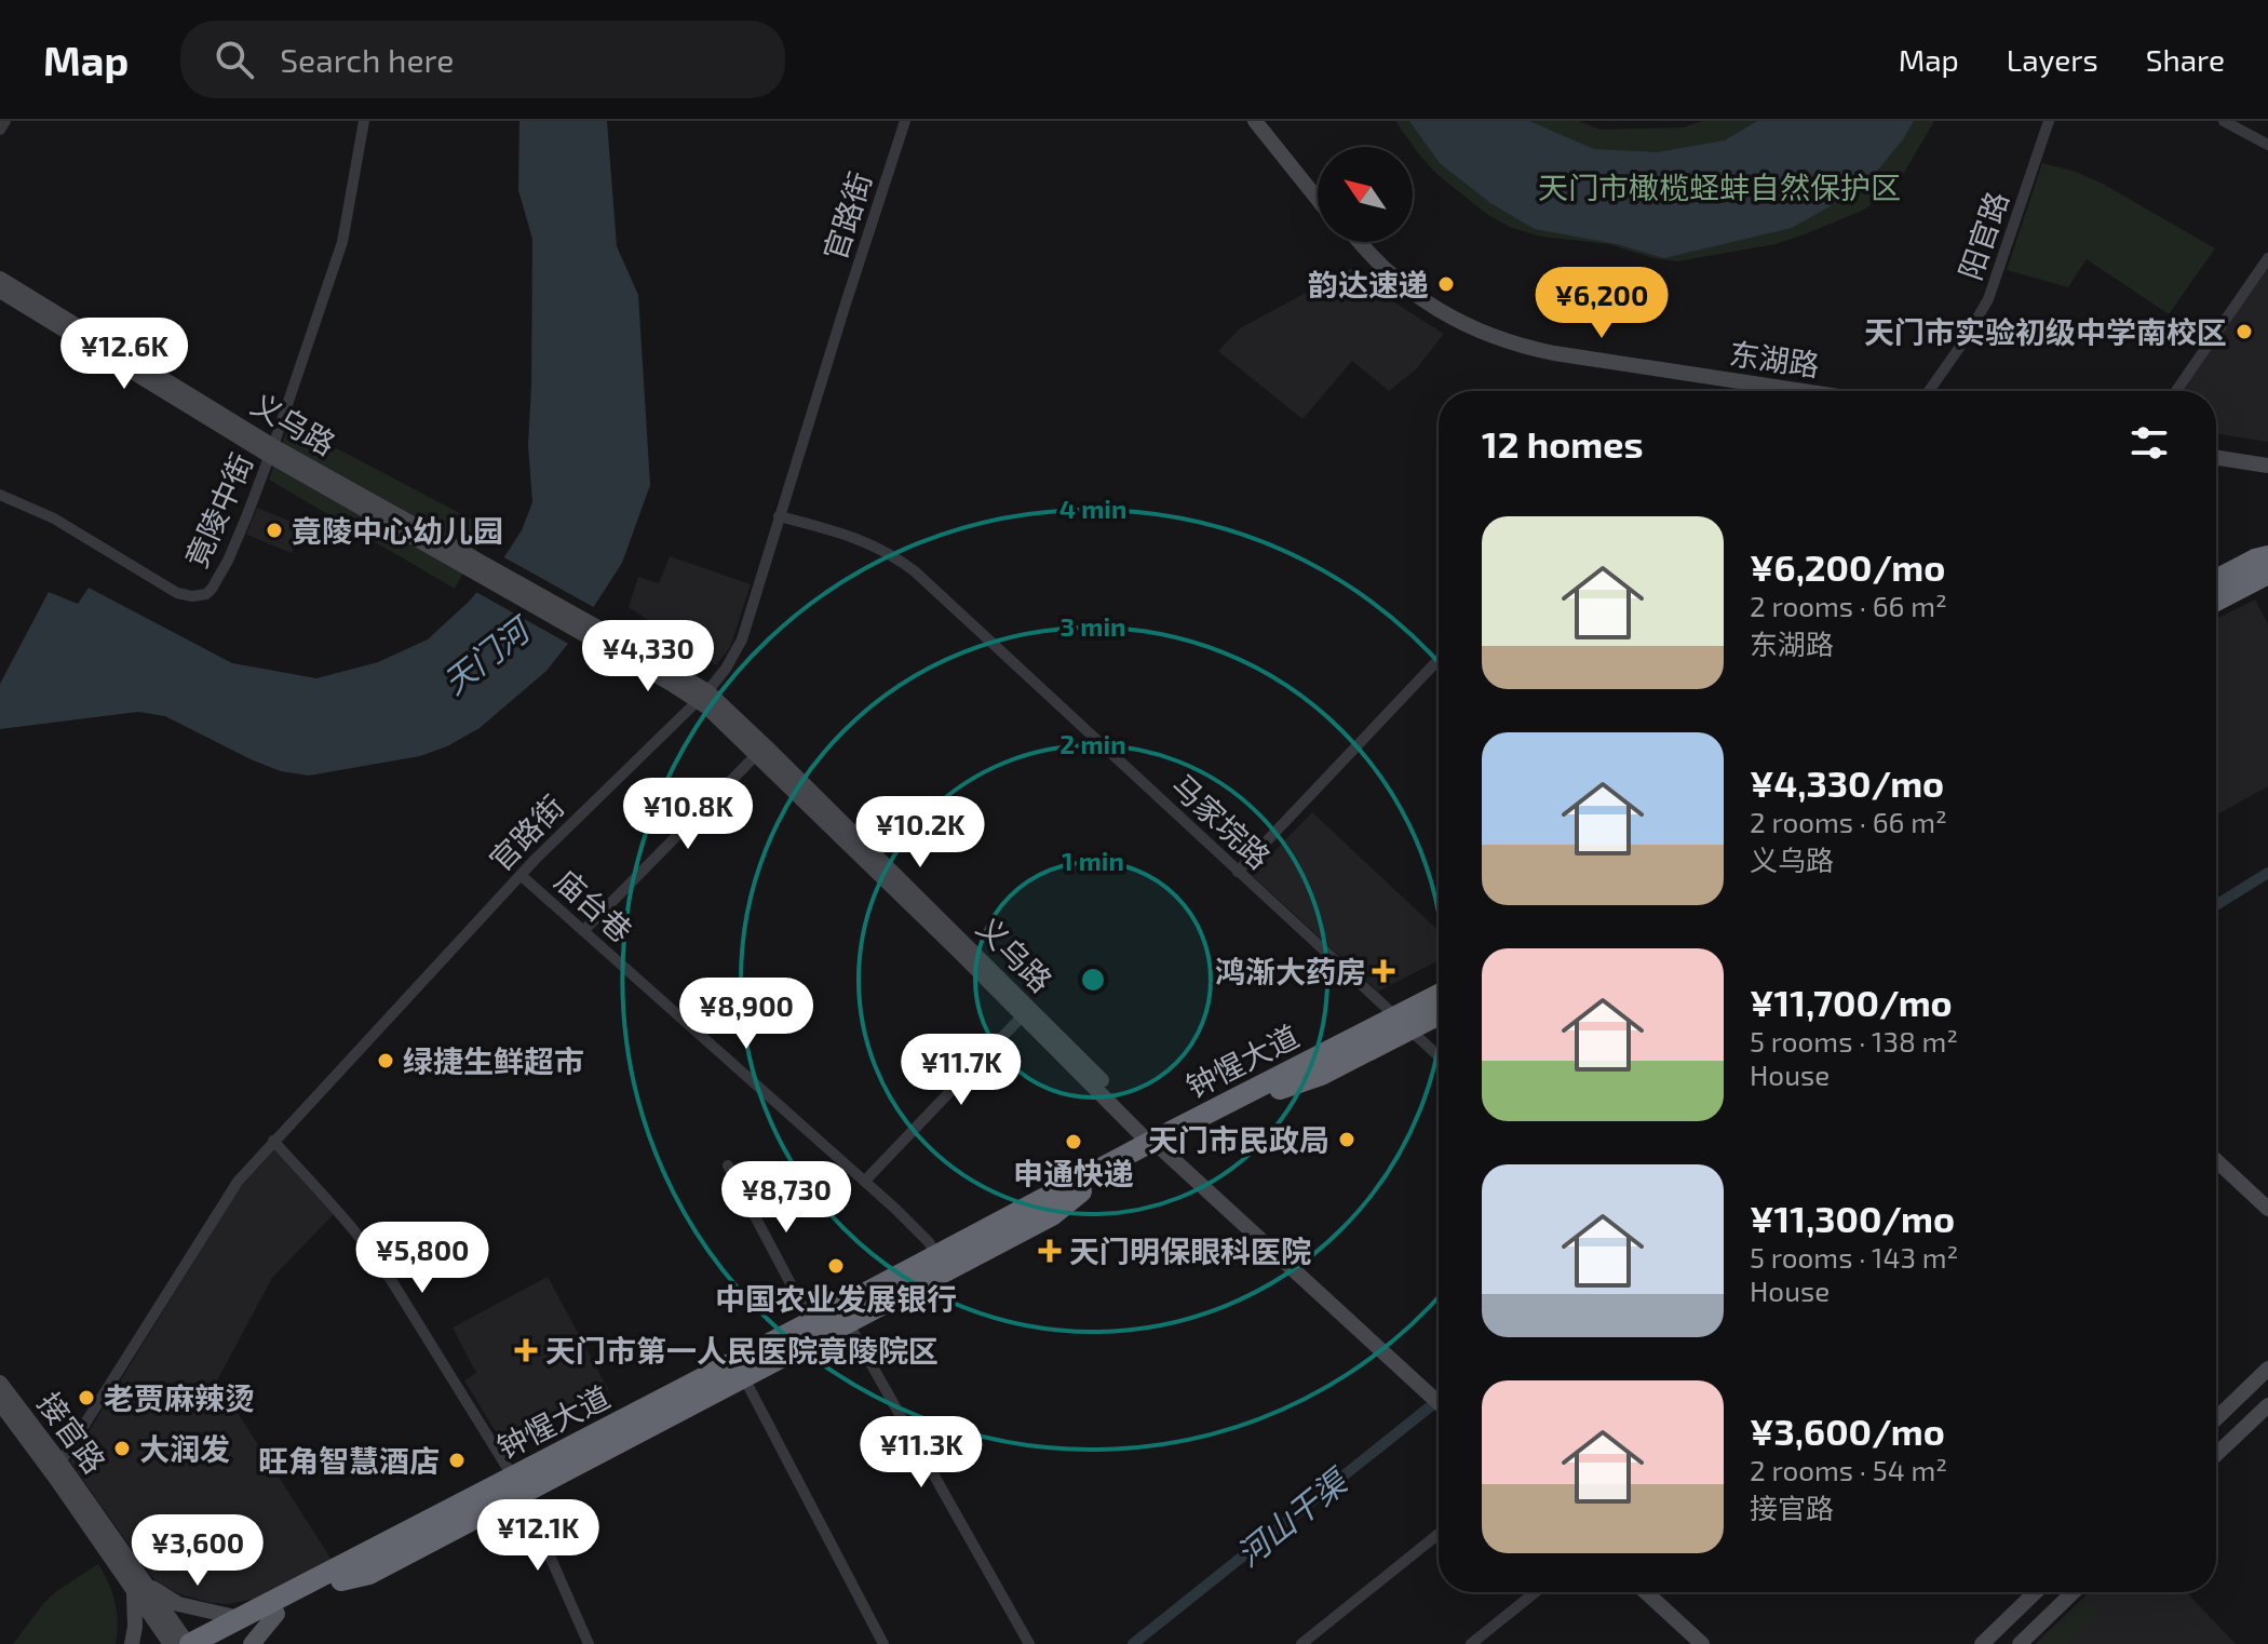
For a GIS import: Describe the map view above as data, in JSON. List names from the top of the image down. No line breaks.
{"streets":{"highway":["钟惺大道"],"main road":["东湖路","义乌路","接官路"],"street":["官路街","阳官路","竟陵中街","马家垸路","庙台巷"]},"crossings":[["官路街","义乌路"],["官路街","马家垸路"],["官路街","庙台巷"],["官路街","接官路"],["义乌路","竟陵中街"],["义乌路","钟惺大道"],["马家垸路","钟惺大道"],["庙台巷","钟惺大道"],["钟惺大道","接官路"]],"water":["天门河","河山干渠"],"parks":["天门市橄榄蛏蚌自然保护区"],"places":{"other":["韵达速递","天门市实验初级中学南校区","竟陵中心幼儿园","绿捷生鲜超市","天门市民政局","申通快递","中国农业发展银行","老贾麻辣烫","大润发","旺角智慧酒店"],"health":["鸿渐大药房","天门明保眼科医院","天门市第一人民医院竟陵院区"]},"north":"top left","page":{"header":"Map","search":"Search here","nav":["Map","Layers","Share"],"price":["¥6,200","¥12.6K","¥4,330","¥10.8K","¥10.2K","¥8,900","¥11.7K","¥8,730","¥5,800","¥11.3K","¥12.1K","¥3,600"],"heading":"12 homes","list":[{"name":"¥6,200/mo","note":"2 rooms · 66 m² · 东湖路"},{"name":"¥4,330/mo","note":"2 rooms · 66 m² · 义乌路"},{"name":"¥11,700/mo","note":"5 rooms · 138 m² · House"},{"name":"¥11,300/mo","note":"5 rooms · 143 m² · House"},{"name":"¥3,600/mo","note":"2 rooms · 54 m² · 接官路"}]},"rings":["4 min","3 min","2 min","1 min"]}
